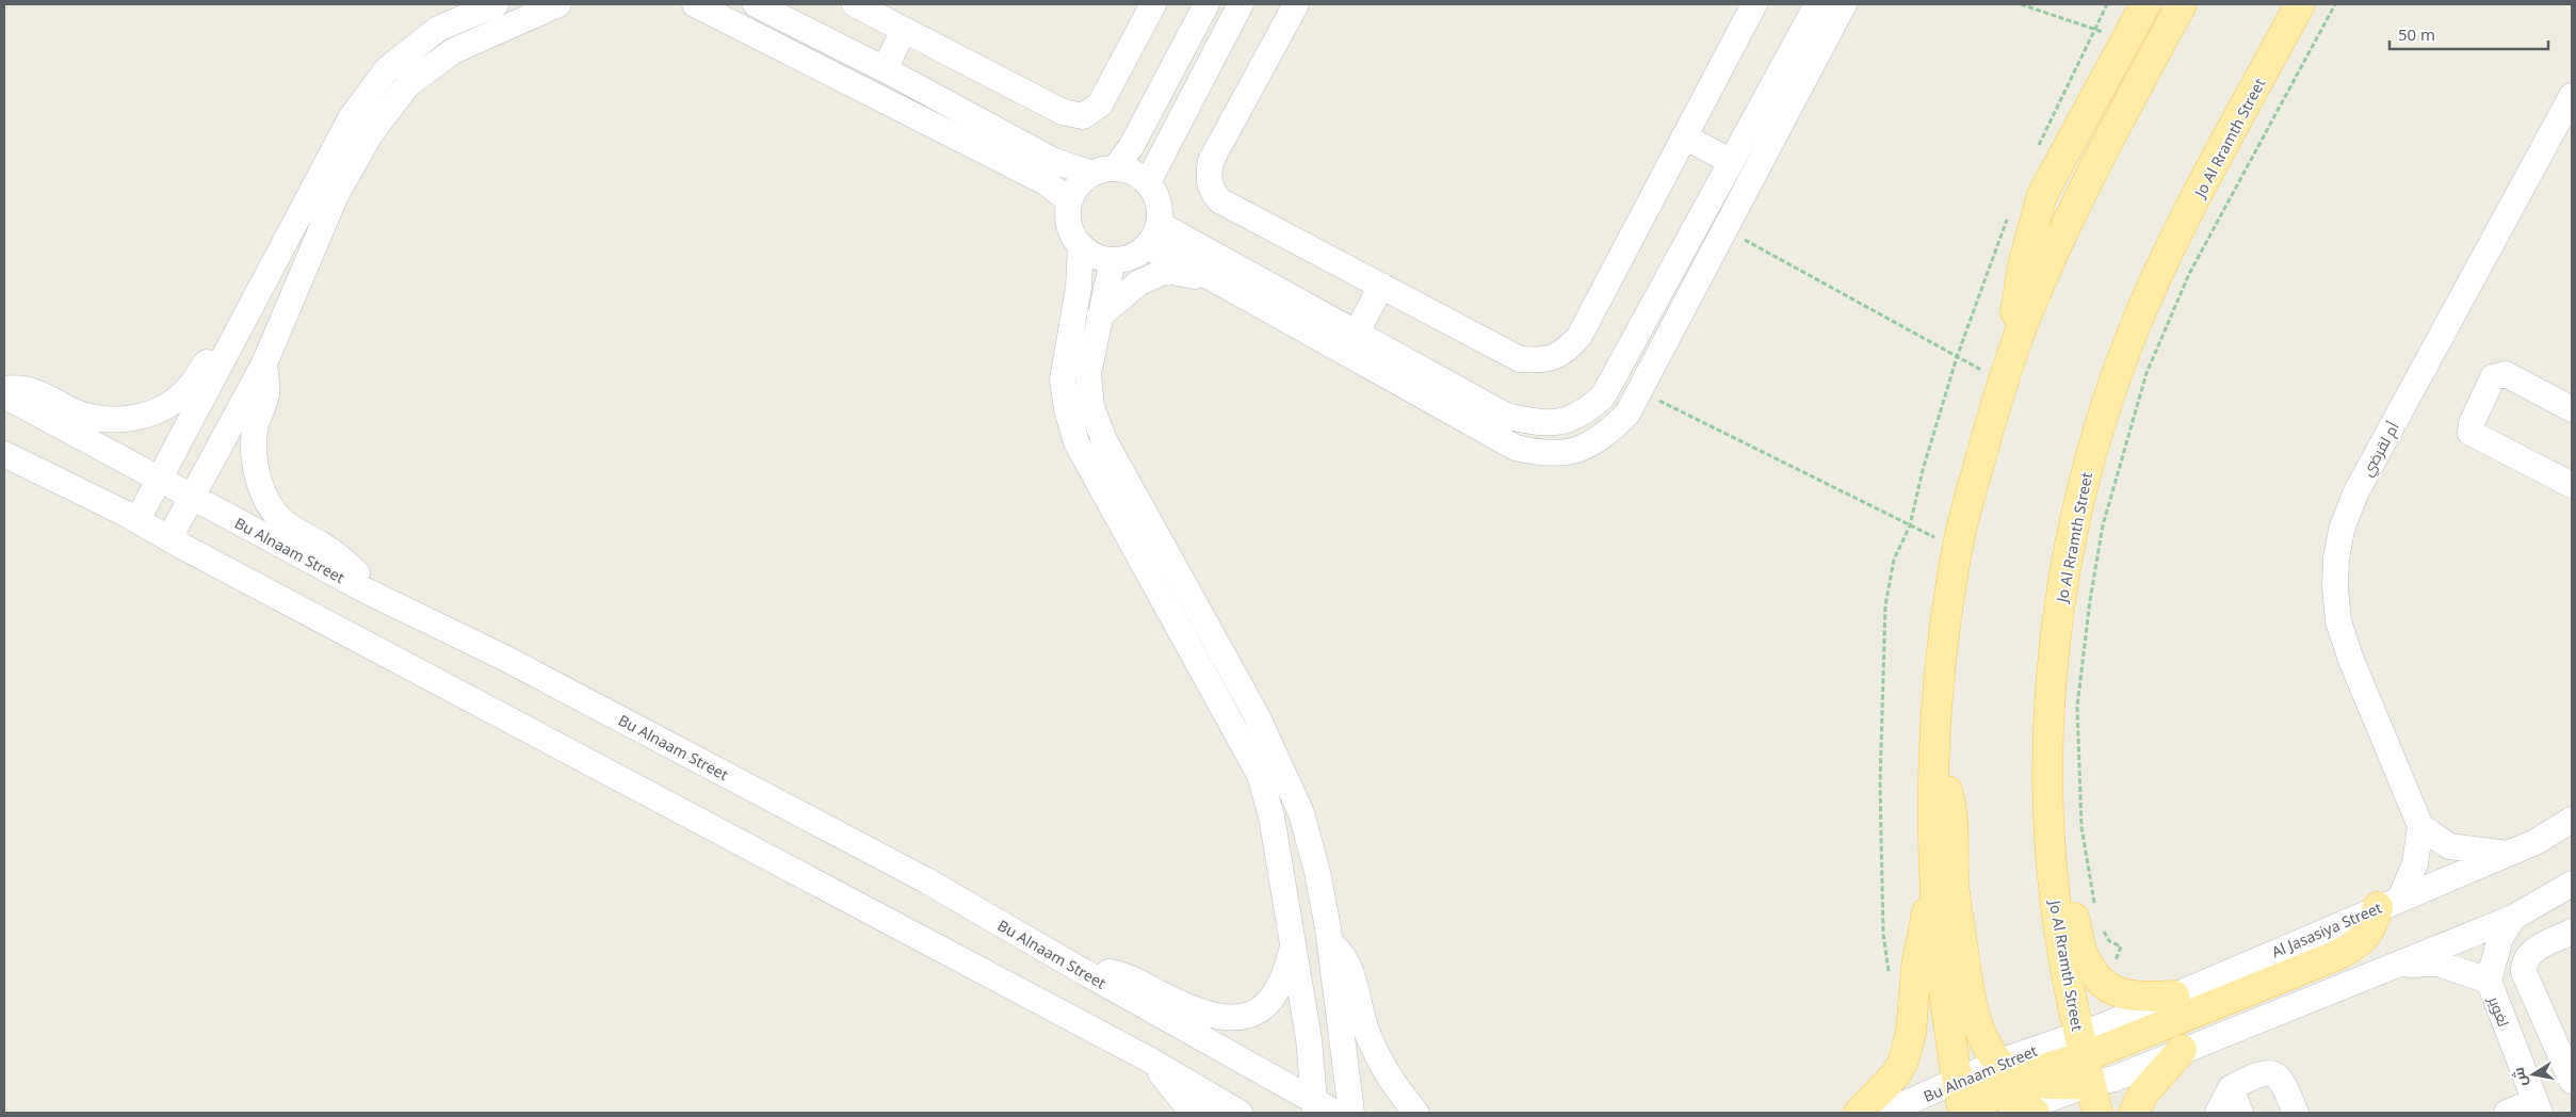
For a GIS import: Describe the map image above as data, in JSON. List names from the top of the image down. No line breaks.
{"streets":{"main road":["Jo Al Rramth Street"],"street":["أم لقرضي","Bu Alnaam Street","Al Jasasiya Street","لغوير"]},"crossings":[["Jo Al Rramth Street","Al Jasasiya Street"]],"scale_bar":"50 m","north":"left"}
